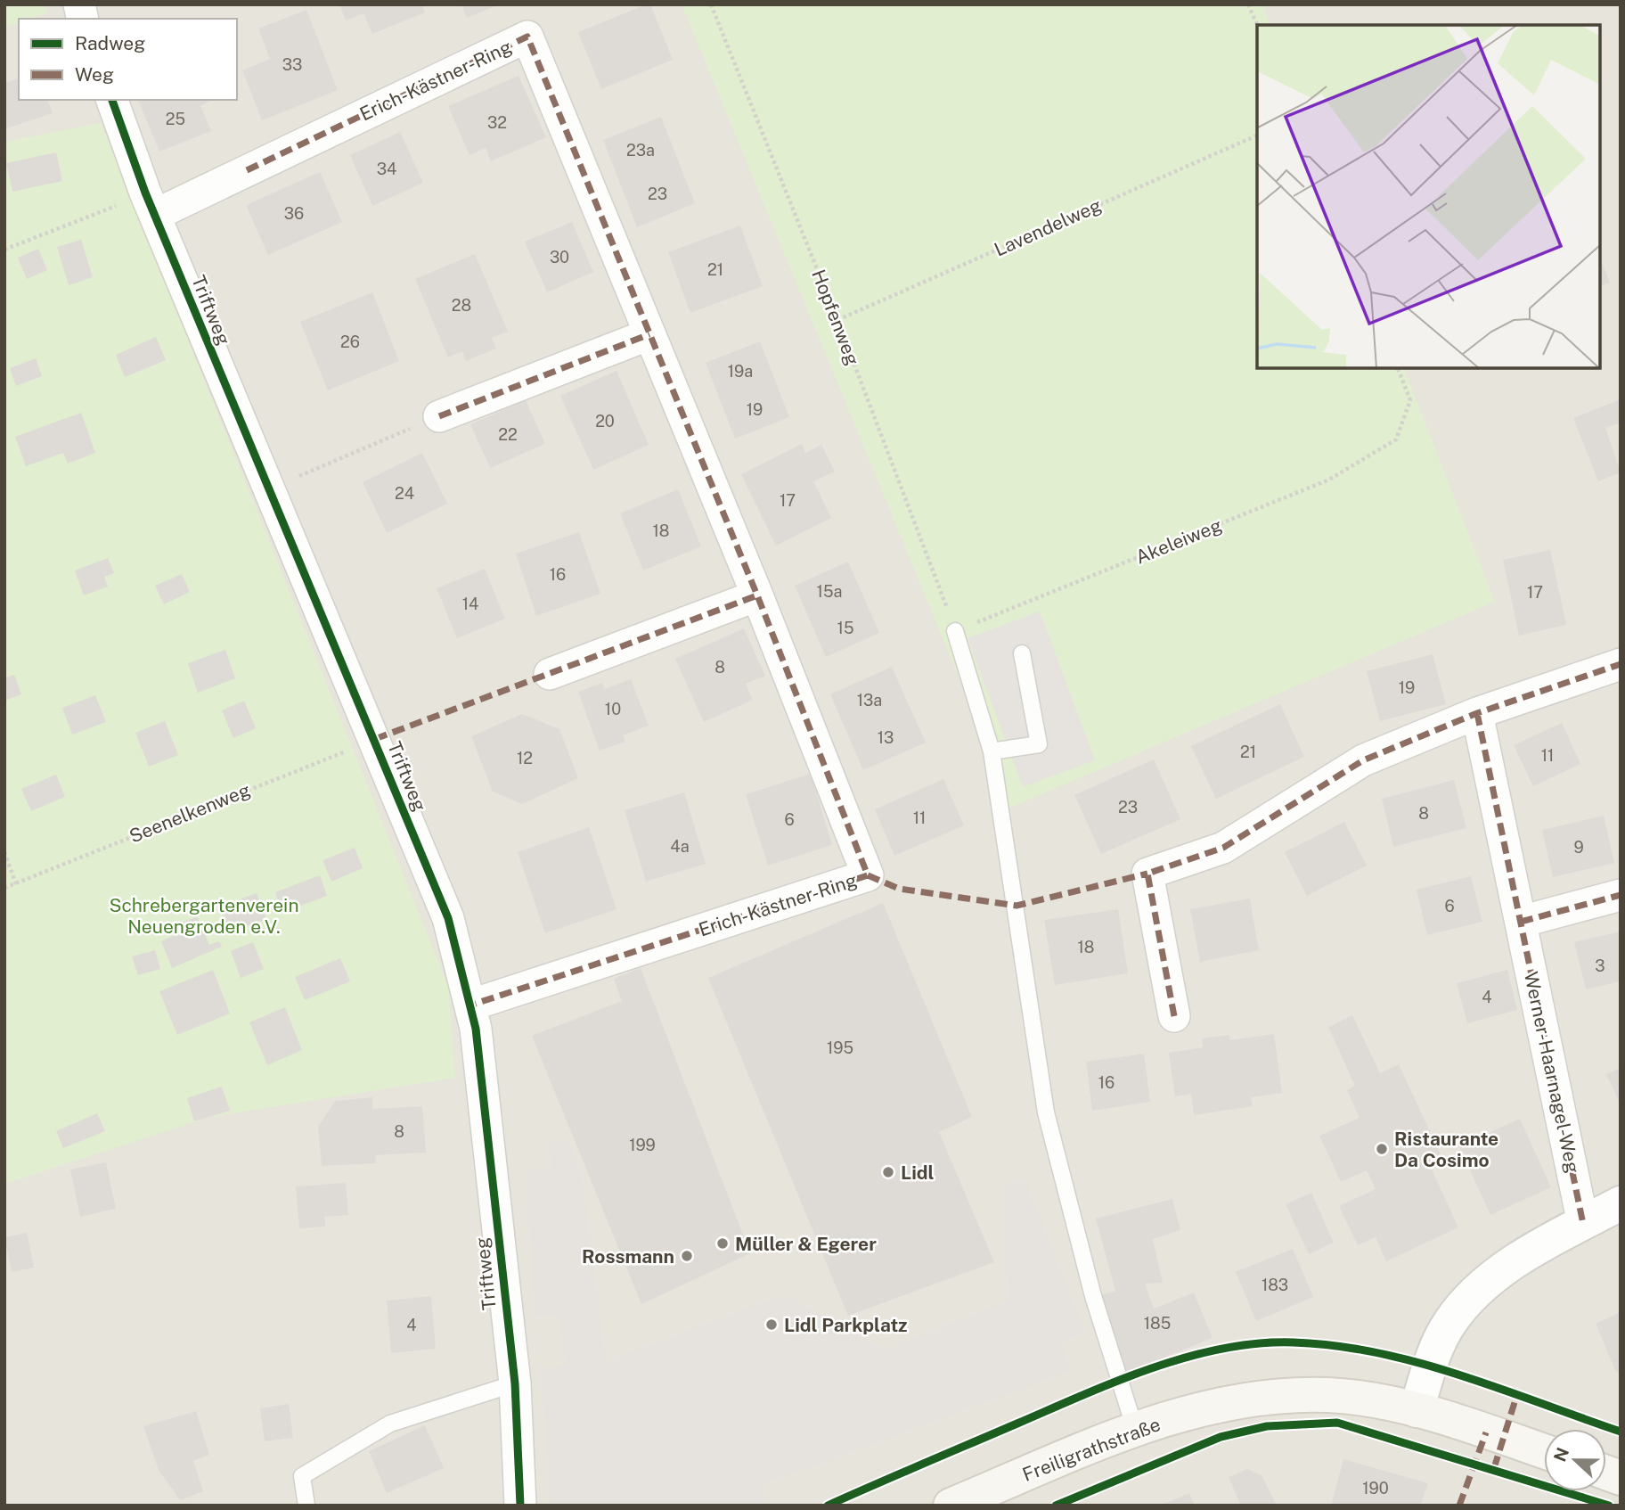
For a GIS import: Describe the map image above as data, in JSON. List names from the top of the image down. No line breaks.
{"streets":{"main road":["Freiligrathstraße"],"street":["Erich-Kästner-Ring","Triftweg","Werner-Haarnagel-Weg"],"path":["Lavendelweg","Hopfenweg","Akeleiweg","Seenelkenweg"]},"crossings":[["Erich-Kästner-Ring","Triftweg"],["Lavendelweg","Hopfenweg"],["Triftweg","Seenelkenweg"],["Hopfenweg","Akeleiweg"]],"parks":["Schrebergartenverein Neuengroden e.V."],"places":["Ristaurante Da Cosimo","Lidl","Müller & Egerer","Rossmann","Lidl Parkplatz"],"house_numbers":["33","25","32","23a","34","23","36","30","21","28","26","19a","19","20","22","24","17","18","16","15a","17","14","15","8","19","13a","10","13","21","11","12","23","8","11","6","4a","9","6","18","3","4","195","16","8","199","183","185","4","190"],"legend":["Radweg","Weg"],"north":"left"}
